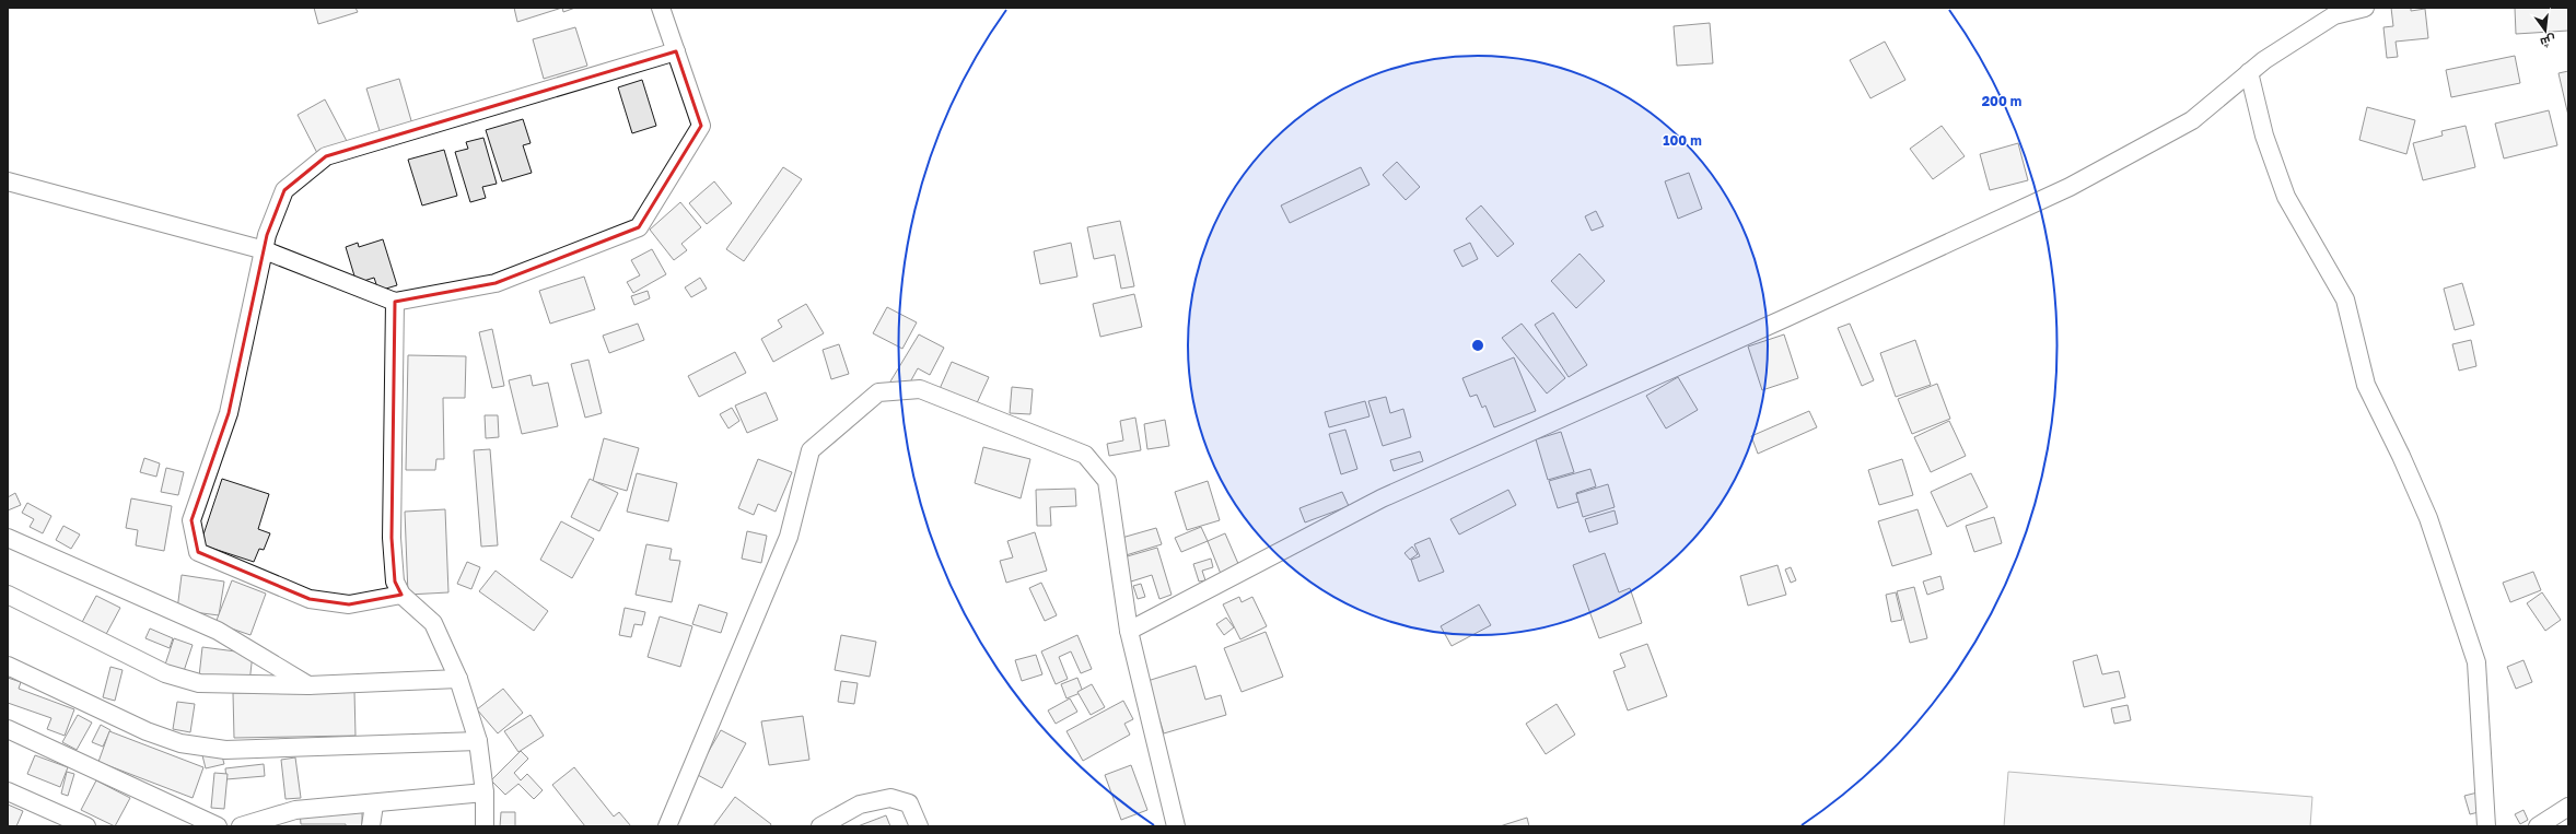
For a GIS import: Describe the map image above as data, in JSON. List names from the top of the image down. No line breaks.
{"north":"bottom","rings":["200 m","100 m"]}
